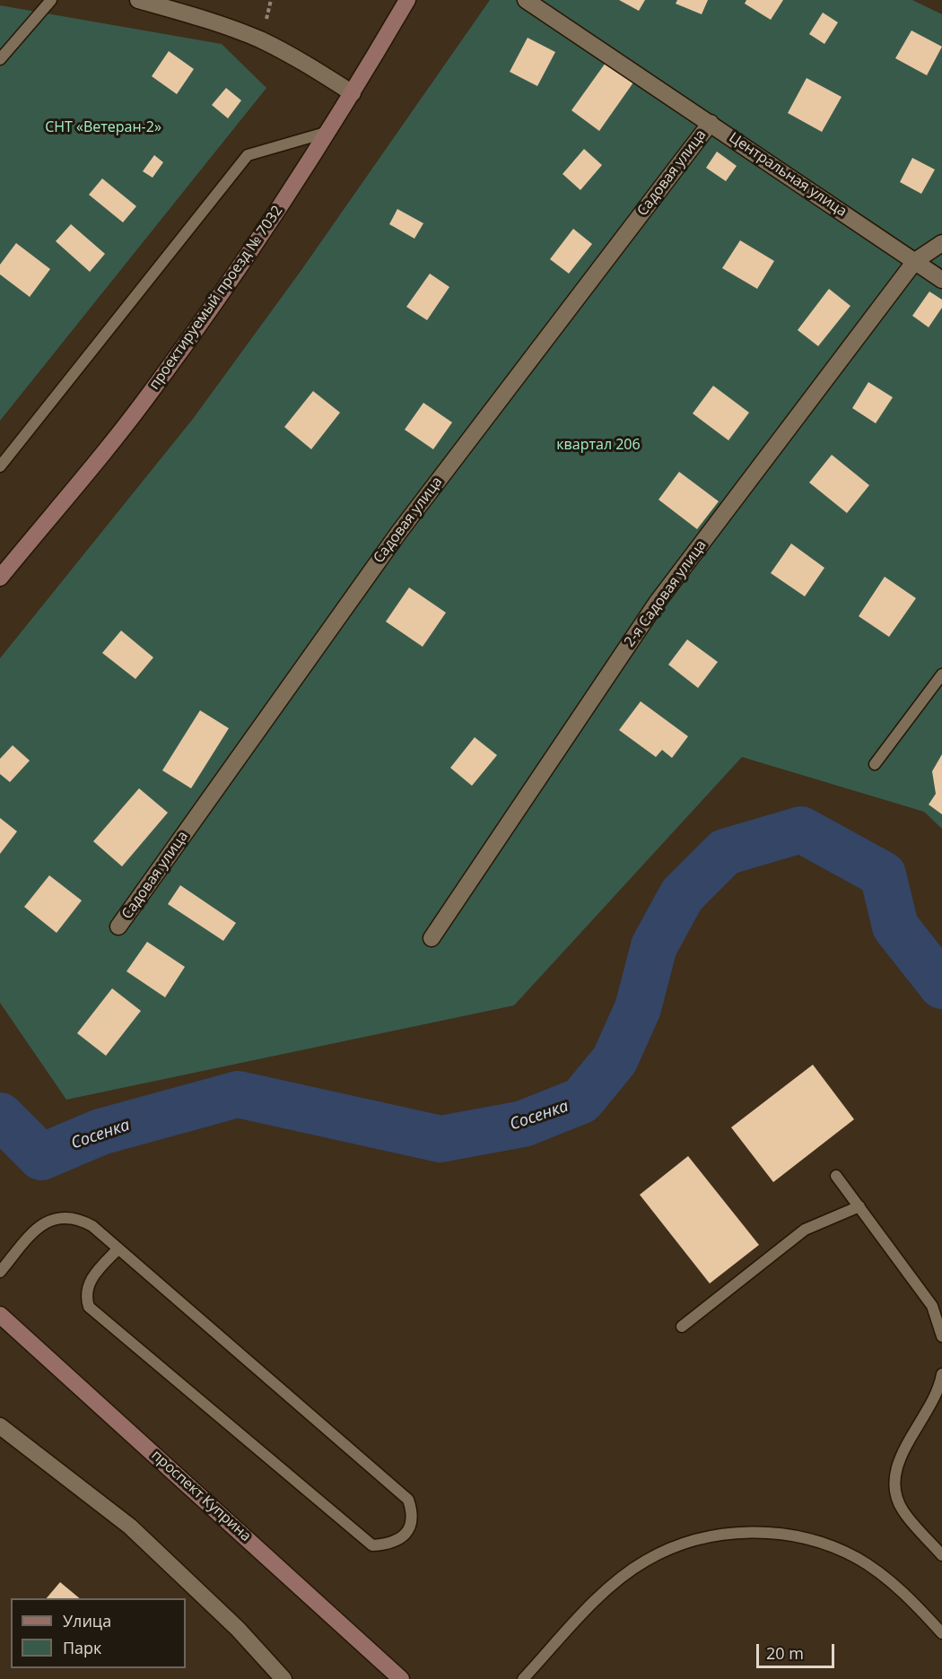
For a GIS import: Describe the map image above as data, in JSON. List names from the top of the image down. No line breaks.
{"streets":{"main road":["проектируемый проезд № 7032","проспект Куприна"],"street":["Садовая улица","Центральная улица","2-я Садовая улица"]},"crossings":[["Садовая улица","Центральная улица"],["Центральная улица","2-я Садовая улица"]],"water":["Сосенка"],"parks":["СНТ «Ветеран-2»","квартал 206"],"legend":["Улица","Парк"],"scale_bar":"20 m"}
